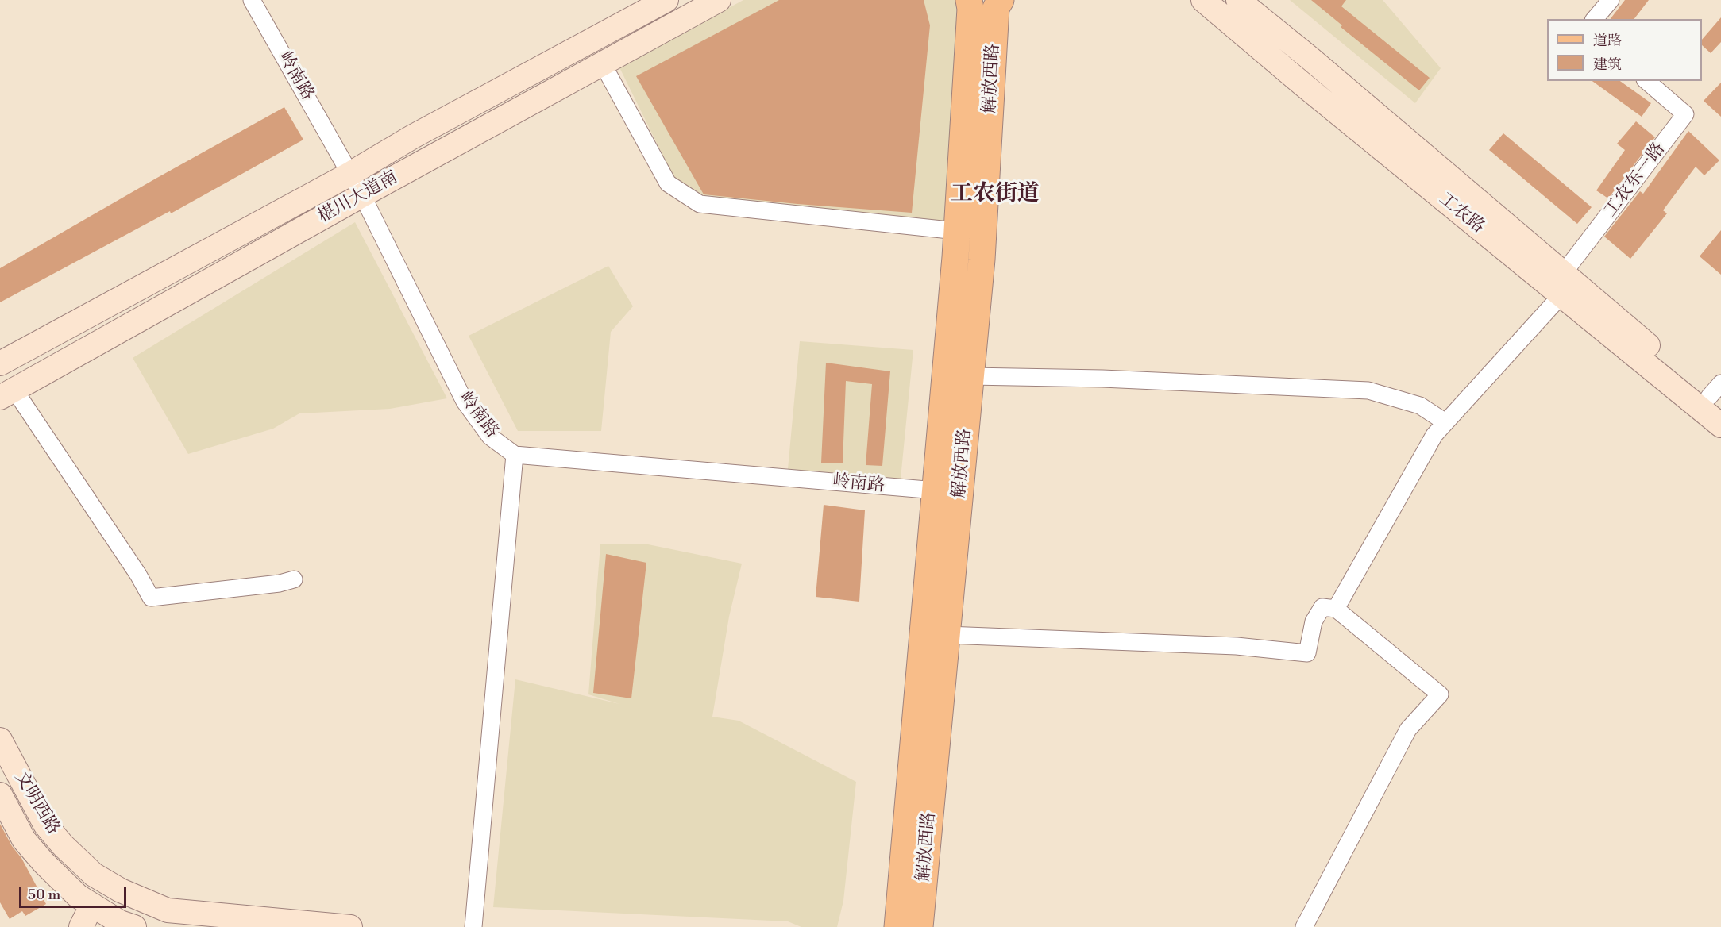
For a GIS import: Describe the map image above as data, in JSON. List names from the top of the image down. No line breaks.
{"streets":{"main road":["解放西路"],"street":["岭南路","工农东一路","椹川大道南","工农路","文明西路"]},"crossings":[["岭南路","解放西路"],["岭南路","椹川大道南"],["工农东一路","工农路"]],"districts":["工农街道"],"legend":["道路","建筑"],"scale_bar":"50 m"}
